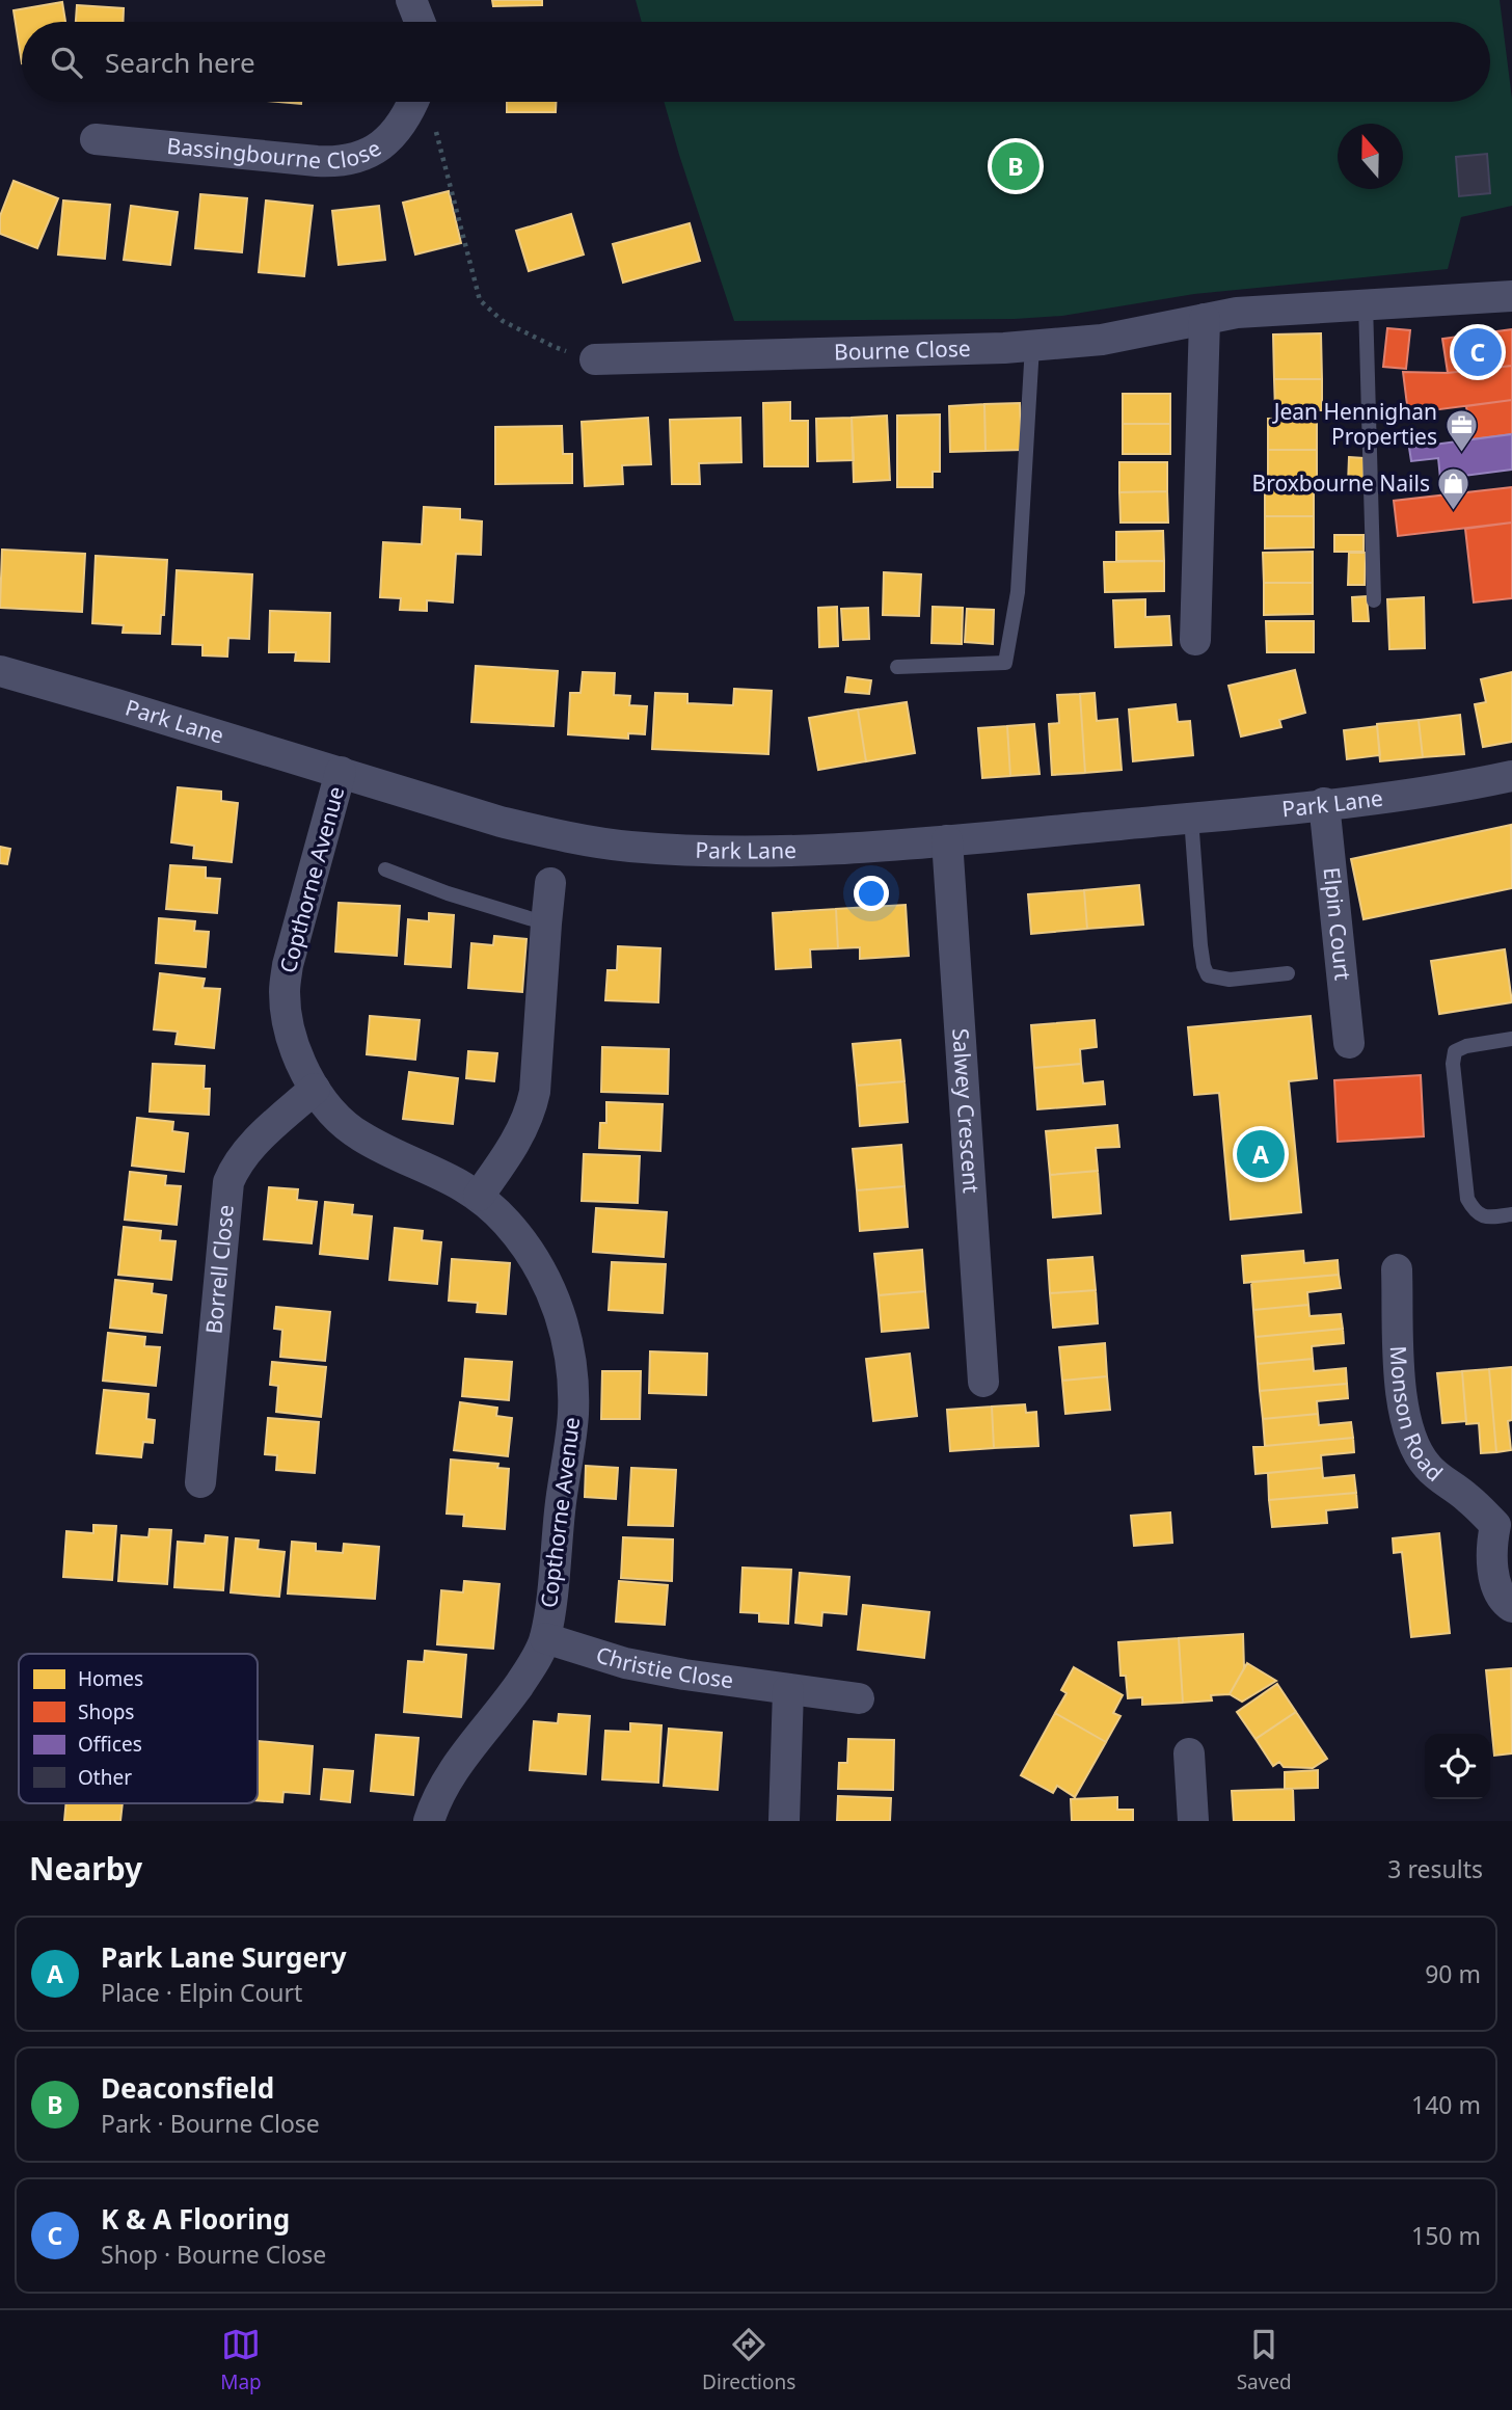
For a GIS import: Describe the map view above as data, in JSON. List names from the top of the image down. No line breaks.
{"streets":{"street":["Bassingbourne Close","Bourne Close","Park Lane","Copthorne Avenue","Elpin Court","Salwey Crescent","Borrell Close","Monson Road","Christie Close"]},"crossings":[["Park Lane","Copthorne Avenue"],["Park Lane","Elpin Court"],["Park Lane","Salwey Crescent"],["Copthorne Avenue","Borrell Close"],["Copthorne Avenue","Christie Close"]],"places":{"office":["Jean Hennighan Properties"],"shop":["Broxbourne Nails"]},"legend":["Homes","Shops","Offices","Other"],"north":"top","page":{"search":"Search here","pins":["B","C","A"],"heading":["Nearby","3 results"],"list":[{"mark":"A","name":"Park Lane Surgery","note":"Place · Elpin Court","value":"90 m"},{"mark":"B","name":"Deaconsfield","note":"Park · Bourne Close","value":"140 m"},{"mark":"C","name":"K & A Flooring","note":"Shop · Bourne Close","value":"150 m"}],"nav":["Map","Directions","Saved"]}}
